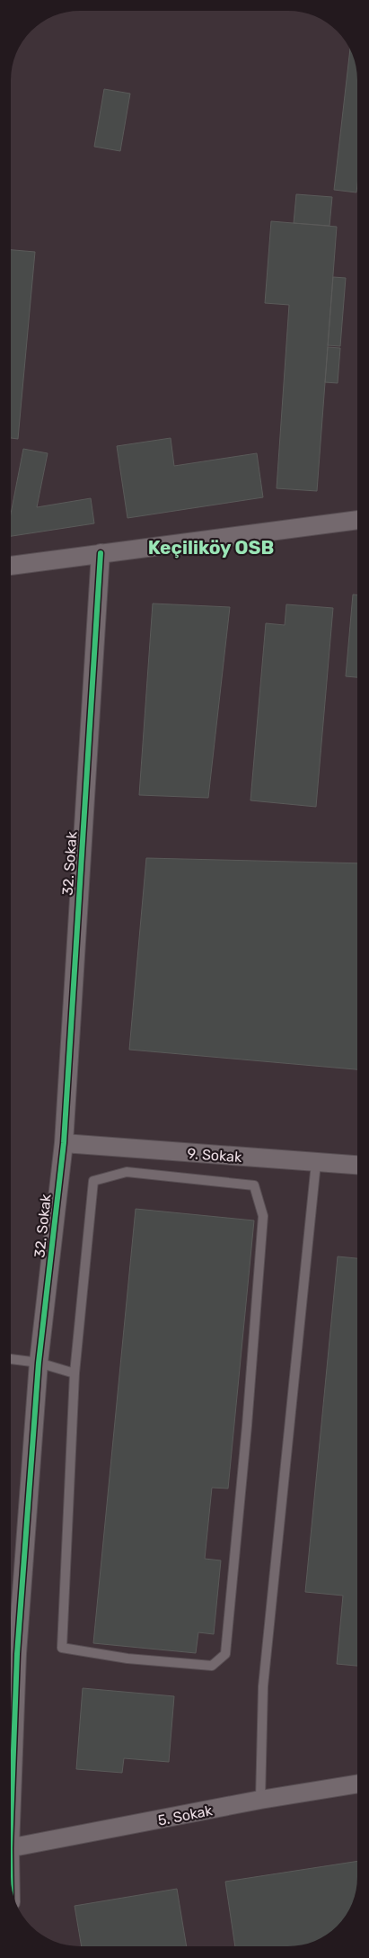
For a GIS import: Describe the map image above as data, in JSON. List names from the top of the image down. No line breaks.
{"streets":{"street":["32. Sokak","9. Sokak","5. Sokak"]},"crossings":[["32. Sokak","9. Sokak"]],"districts":["Keçiliköy OSB"]}
